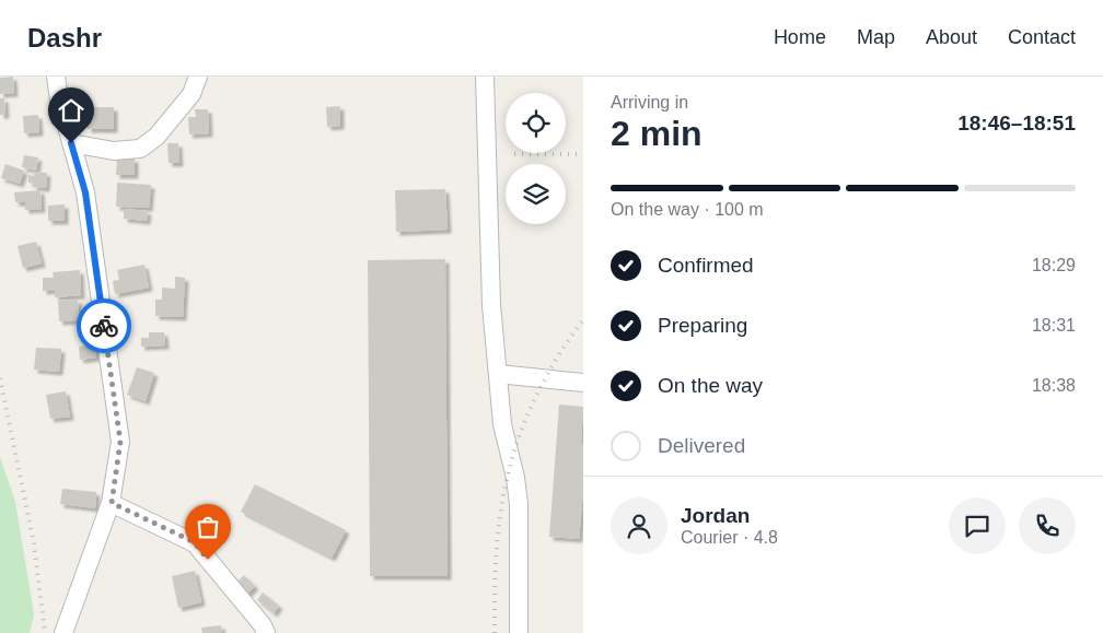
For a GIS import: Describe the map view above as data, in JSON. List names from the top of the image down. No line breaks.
{"page":{"header":"Dashr","nav":["Home","Map","About","Contact"],"heading":["2 min","Arriving in","18:46–18:51"],"panel":["Jordan","Courier · 4.8"],"bar":"On the way · 100 m","list":[["Confirmed","18:29"],["Preparing","18:31"],["On the way","18:38"],"Delivered"]}}
